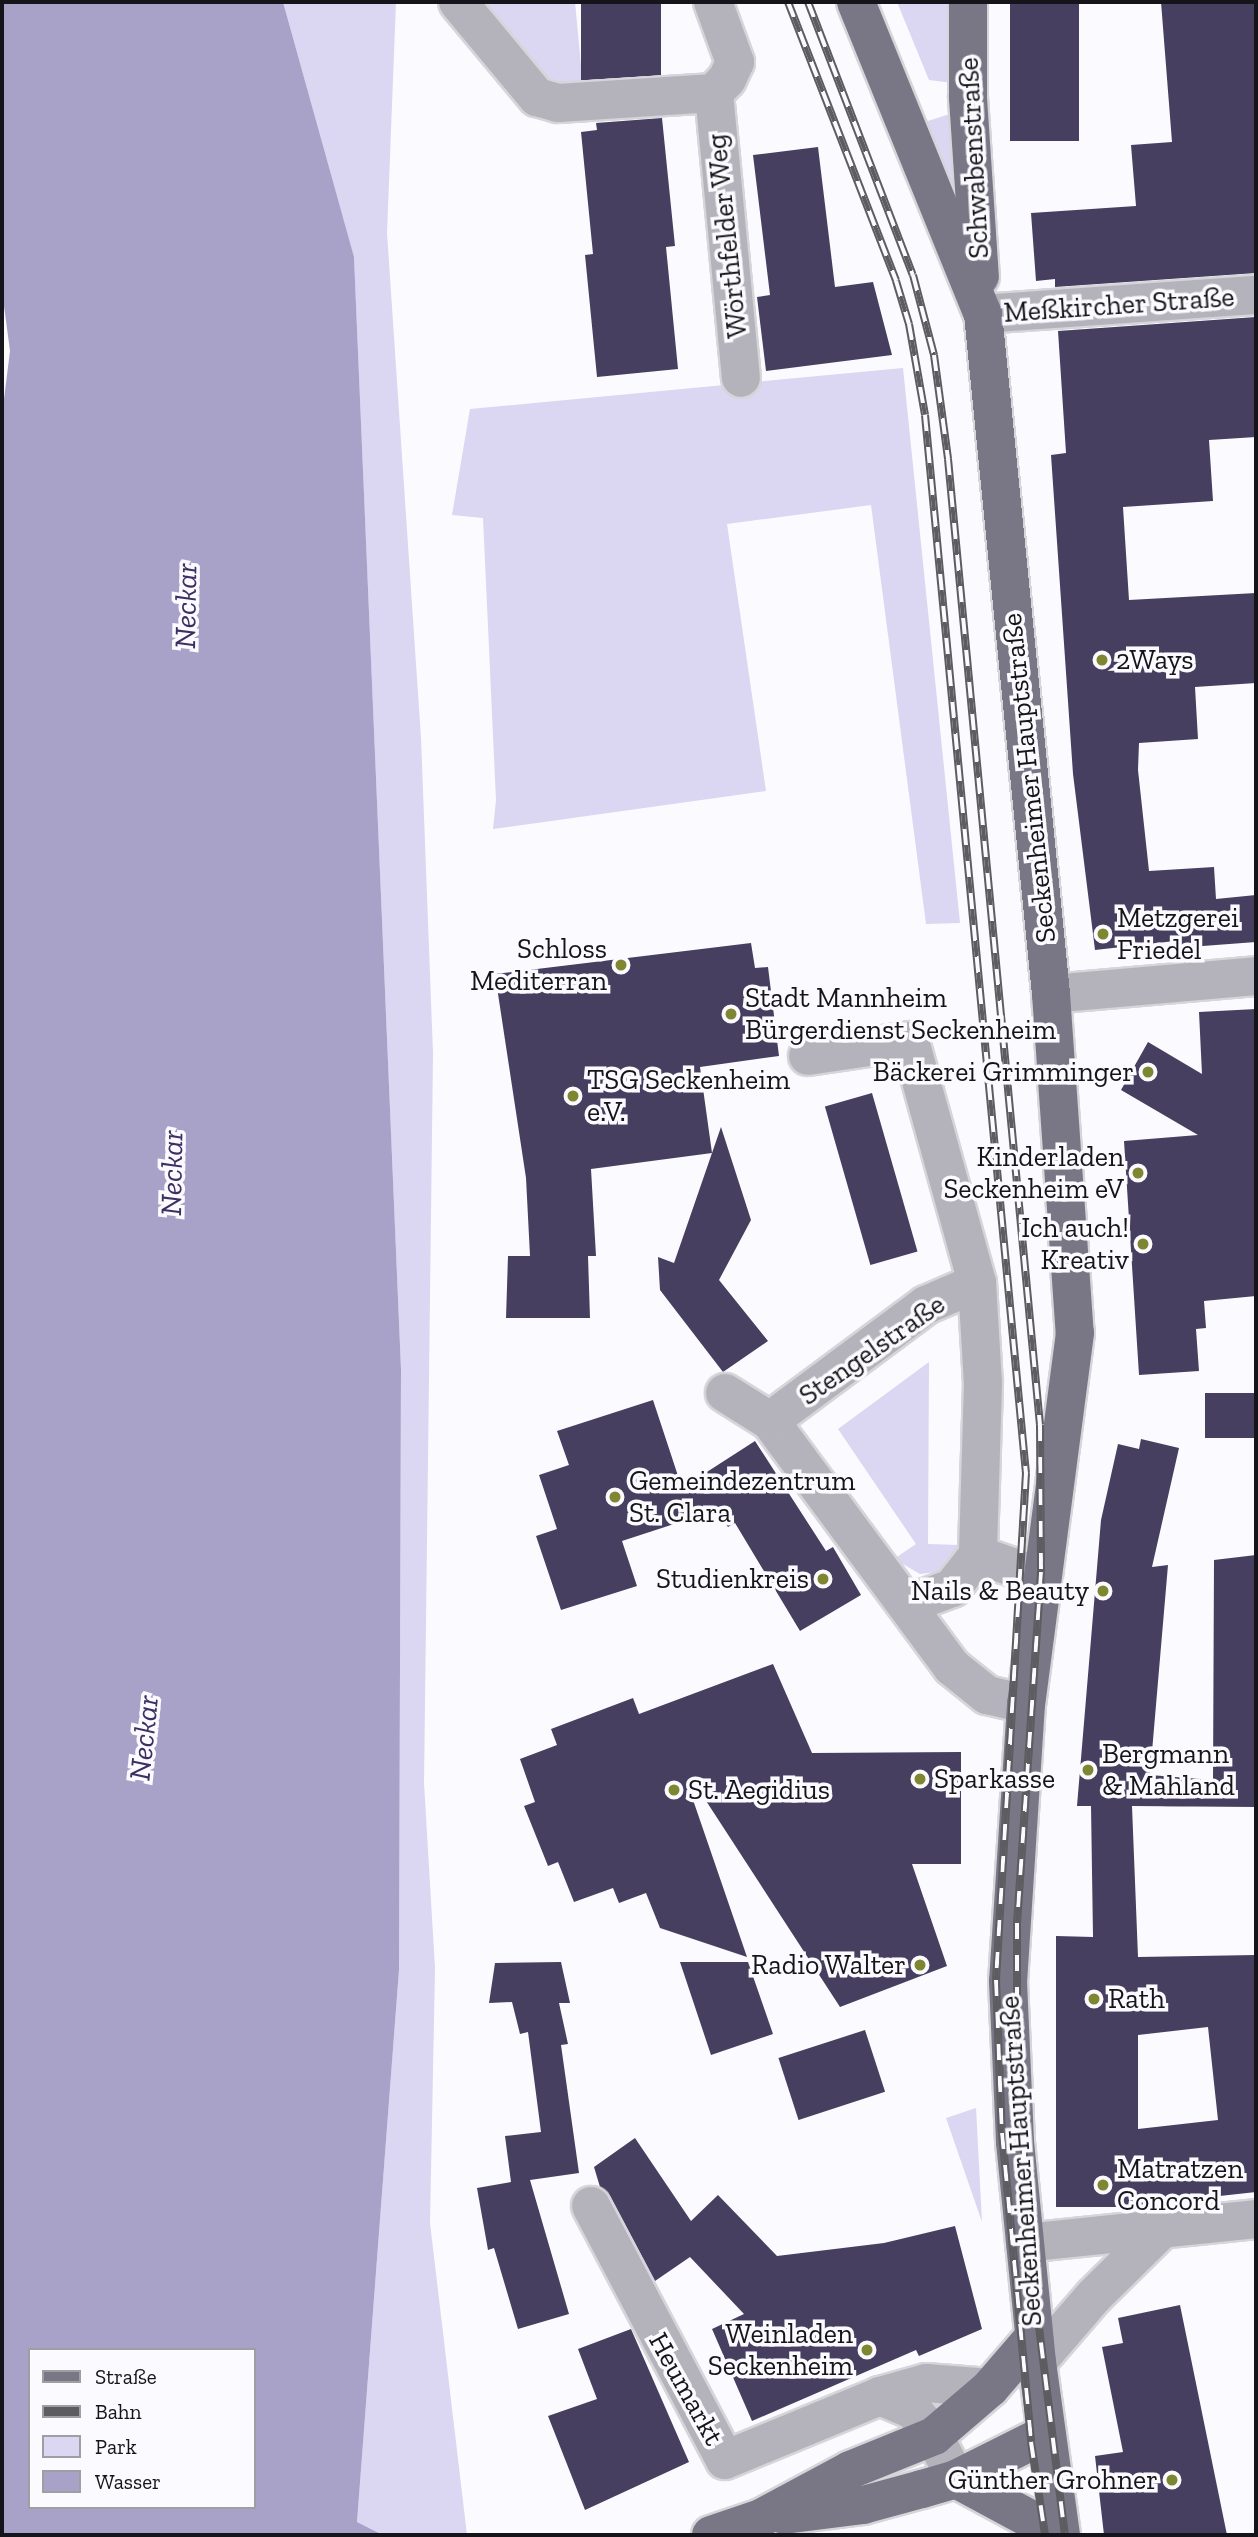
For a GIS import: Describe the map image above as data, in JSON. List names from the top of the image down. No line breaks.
{"streets":{"main road":["Schwabenstraße","Seckenheimer Hauptstraße"],"street":["Wörthfelder Weg","Meßkircher Straße","Stengelstraße","Heumarkt"]},"crossings":[["Schwabenstraße","Meßkircher Straße"],["Schwabenstraße","Seckenheimer Hauptstraße"],["Meßkircher Straße","Seckenheimer Hauptstraße"],["Seckenheimer Hauptstraße","Stengelstraße"]],"water":["Neckar"],"places":["2Ways","Metzgerei Friedel","Schloss Mediterran","Stadt Mannheim Bürgerdienst Seckenheim","Bäckerei Grimminger","TSG Seckenheim e.V.","Kinderladen Seckenheim eV","Ich auch! Kreativ","Gemeindezentrum St. Clara","Studienkreis","Nails & Beauty","Bergmann & Mahland","Sparkasse","St. Aegidius","Radio Walter","Rath","Matratzen Concord","Weinladen Seckenheim","Günther Grohner"],"legend":["Straße","Bahn","Park","Wasser"]}
